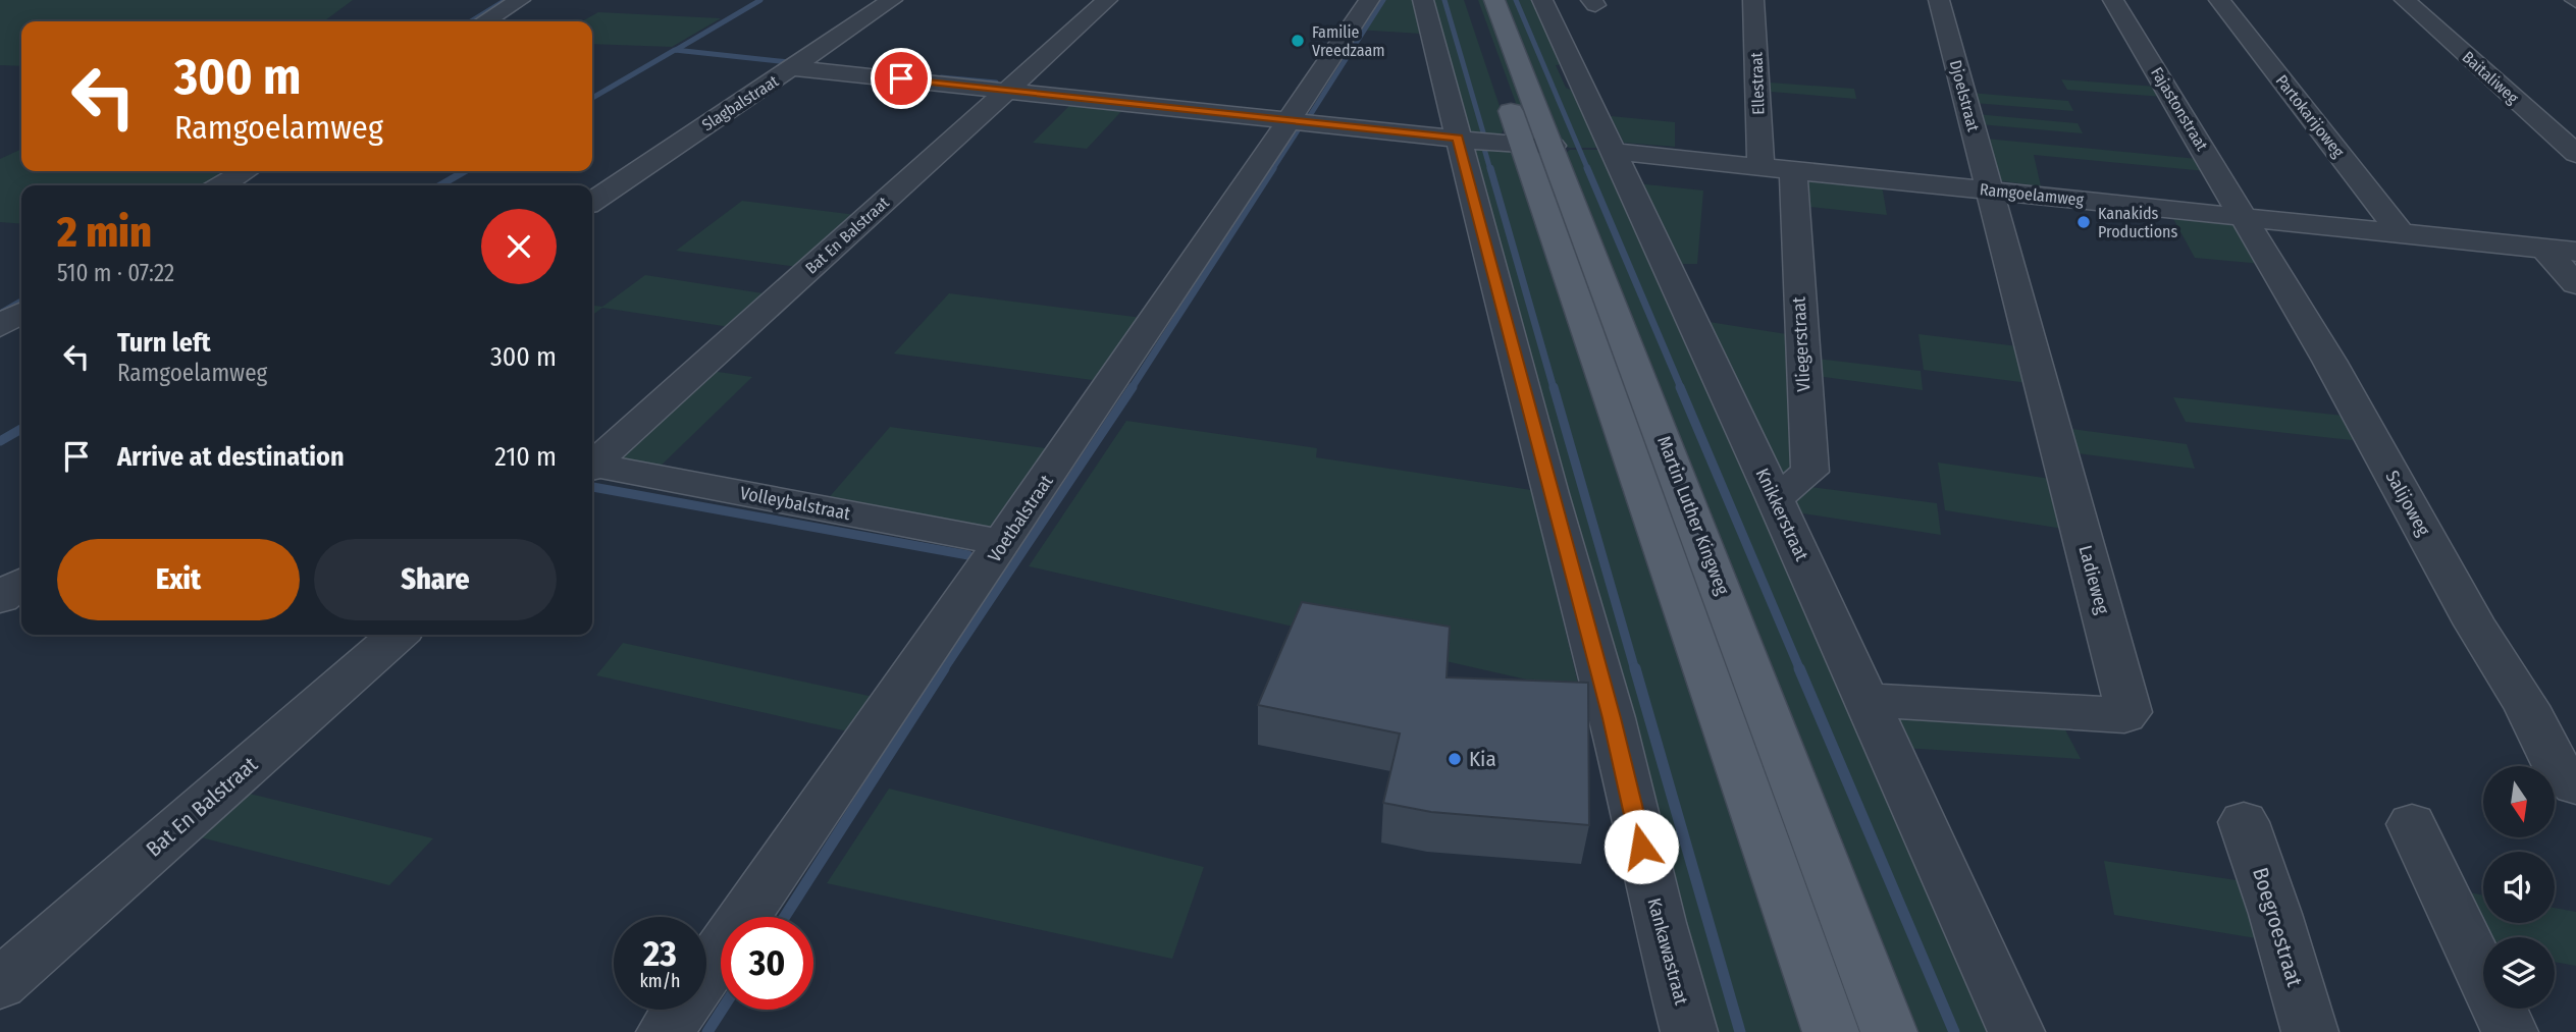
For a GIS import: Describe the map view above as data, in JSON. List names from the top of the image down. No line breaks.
{"streets":{"main road":["Martin Luther Kingweg"],"street":["Baitaliweg","Ellestraat","Djoelstraat","Slagbalstraat","Fajastonstraat","Partokarijoweg","Ramgoelamweg","Bat En Balstraat","Vliegerstraat","Volleybalstraat","Salijoweg","Knikkerstraat","Voetbalstraat","Ladieweg","Boegroestraat","Kankawastraat"]},"crossings":[["Ellestraat","Ramgoelamweg"],["Djoelstraat","Ramgoelamweg"],["Djoelstraat","Ladieweg"],["Fajastonstraat","Ramgoelamweg"],["Fajastonstraat","Salijoweg"],["Partokarijoweg","Ramgoelamweg"],["Ramgoelamweg","Vliegerstraat"],["Ramgoelamweg","Salijoweg"],["Ramgoelamweg","Knikkerstraat"],["Ramgoelamweg","Ladieweg"],["Vliegerstraat","Knikkerstraat"],["Volleybalstraat","Voetbalstraat"],["Knikkerstraat","Ladieweg"]],"places":["Familie Vreedzaam","Kanakids Productions","Kia"],"north":"bottom","page":{"turn":["300 m","Ramgoelamweg"],"heading":["2 min","510 m · 07:22"],"list":[{"name":"Turn left","note":"Ramgoelamweg","value":"300 m"},{"name":"Arrive at destination","value":"210 m"}],"buttons":["Exit","Share"],"speed":"23 km/h","limit":"30"}}
